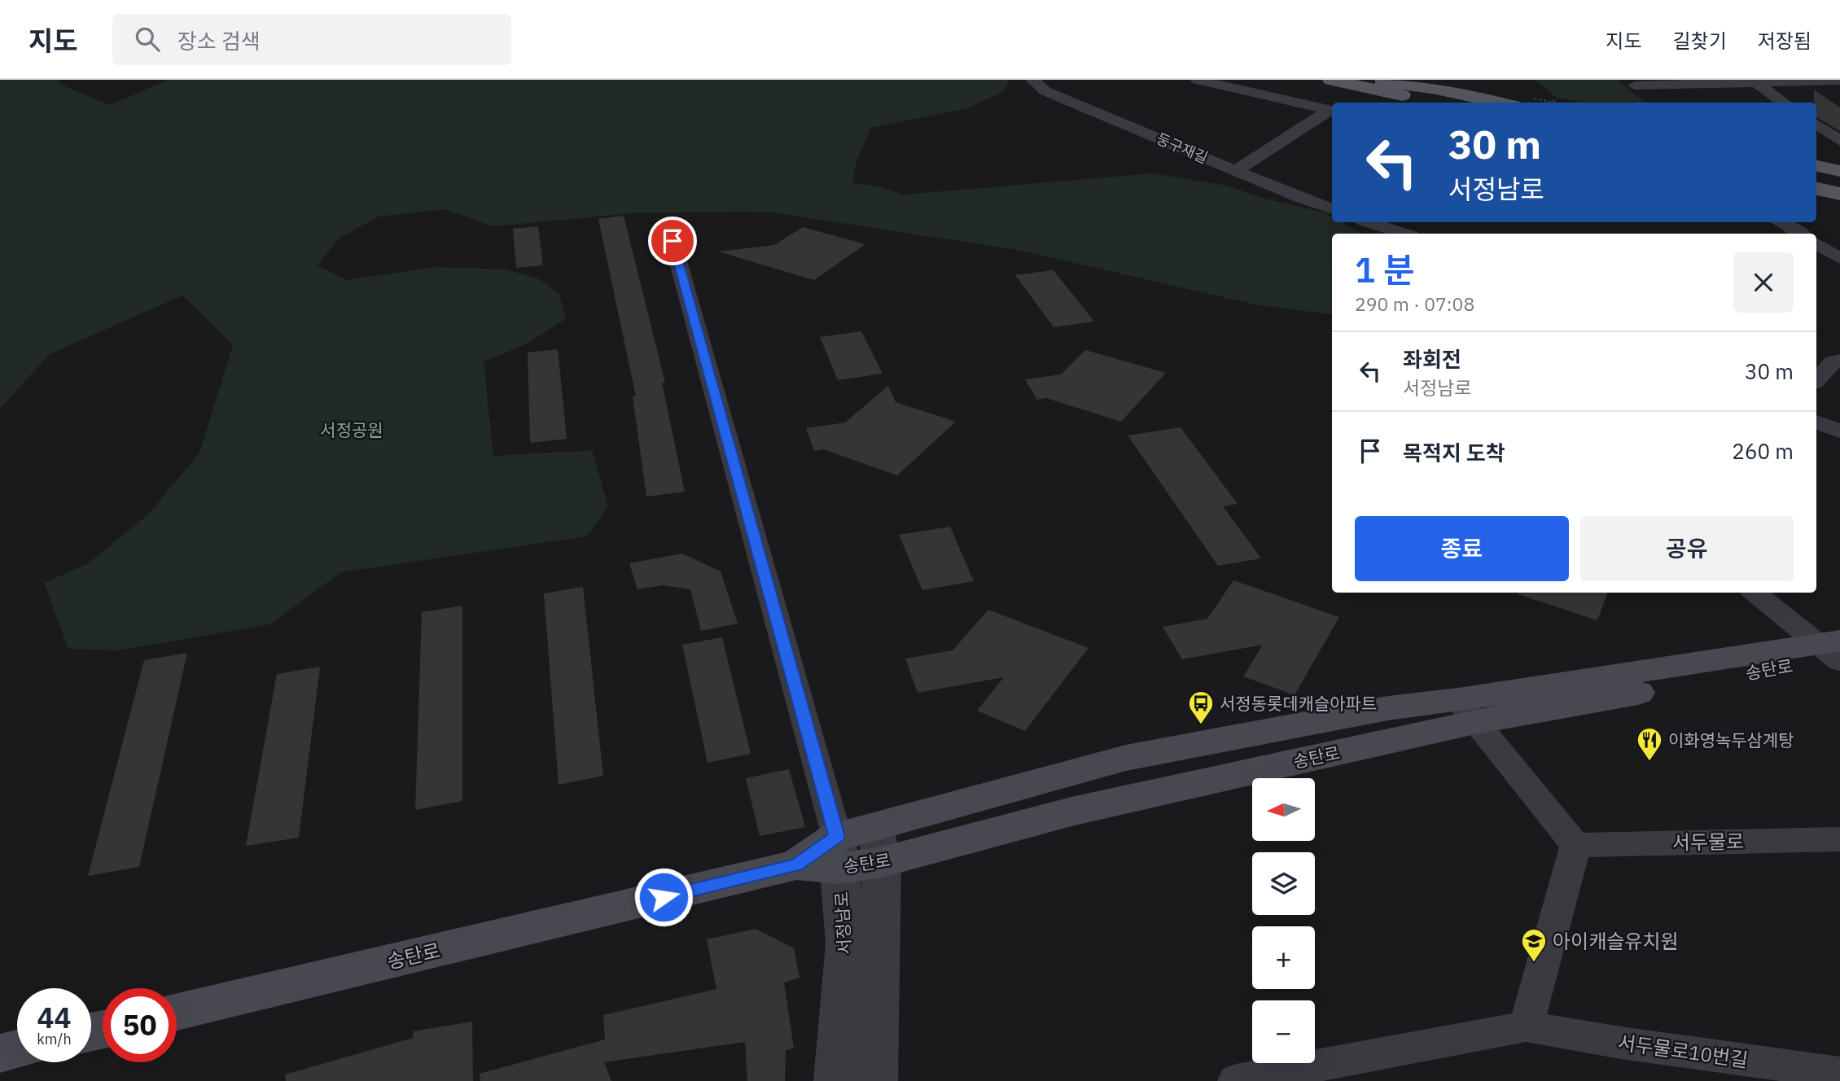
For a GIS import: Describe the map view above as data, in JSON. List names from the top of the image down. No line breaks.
{"streets":{"main road":["송탄로"],"street":["둥구재길","서두물로","서정남로","서두물로10번길"]},"crossings":[["송탄로","서정남로"]],"parks":["서정공원"],"places":{"bus stop":["서정동롯데캐슬아파트"],"restaurant":["이화영녹두삼계탕"],"school or university":["아이캐슬유치원"]},"north":"left","page":{"header":"지도","search":"장소 검색","nav":["지도","길찾기","저장됨"],"turn":["30 m","서정남로"],"heading":["1 분","290 m · 07:08"],"list":[{"name":"좌회전","note":"서정남로","value":"30 m"},{"name":"목적지 도착","value":"260 m"}],"buttons":["종료","공유"],"map_buttons":["+","−"],"speed":"44 km/h","limit":"50"}}
